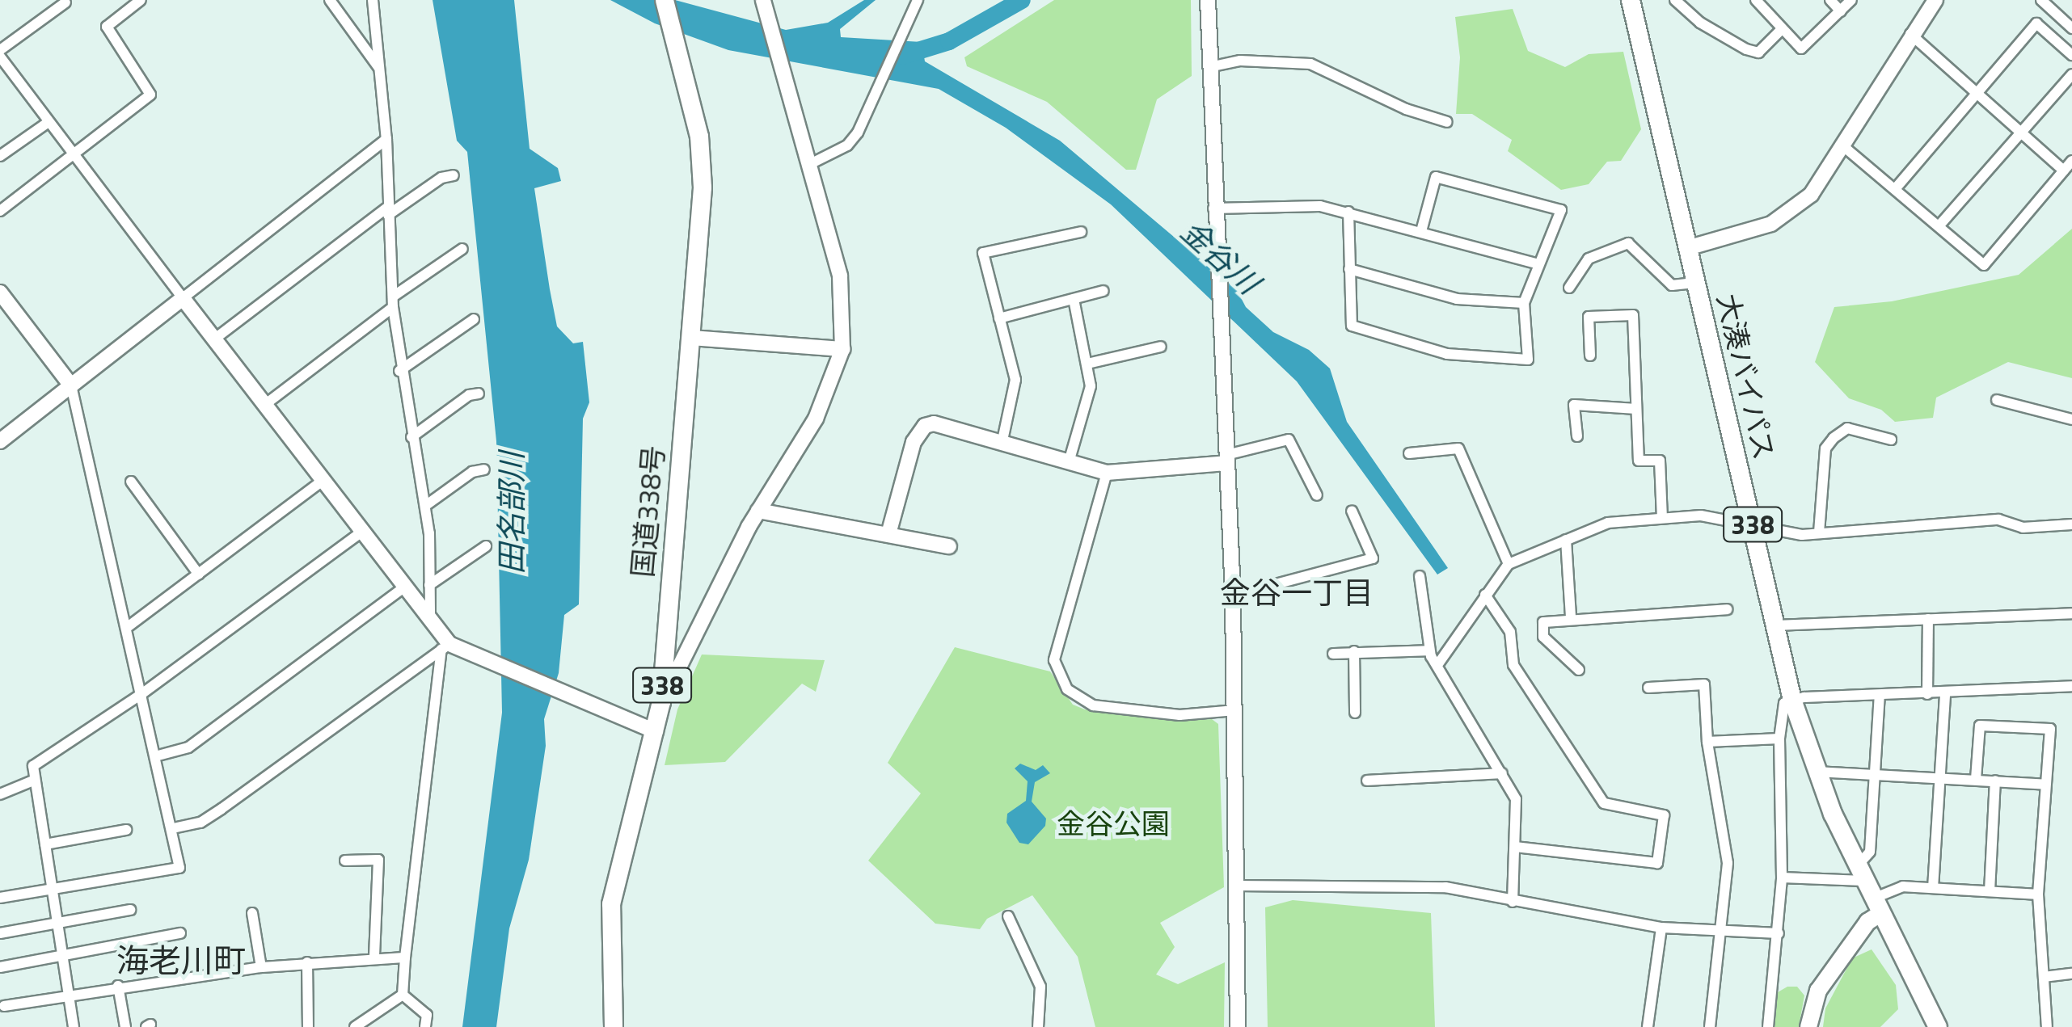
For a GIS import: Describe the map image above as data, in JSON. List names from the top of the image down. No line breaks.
{"streets":{"highway":["大湊バイパス","国道338号","338"]},"districts":["金谷一丁目","海老川町"],"water":["金谷川","田名部川"],"parks":["金谷公園"]}
